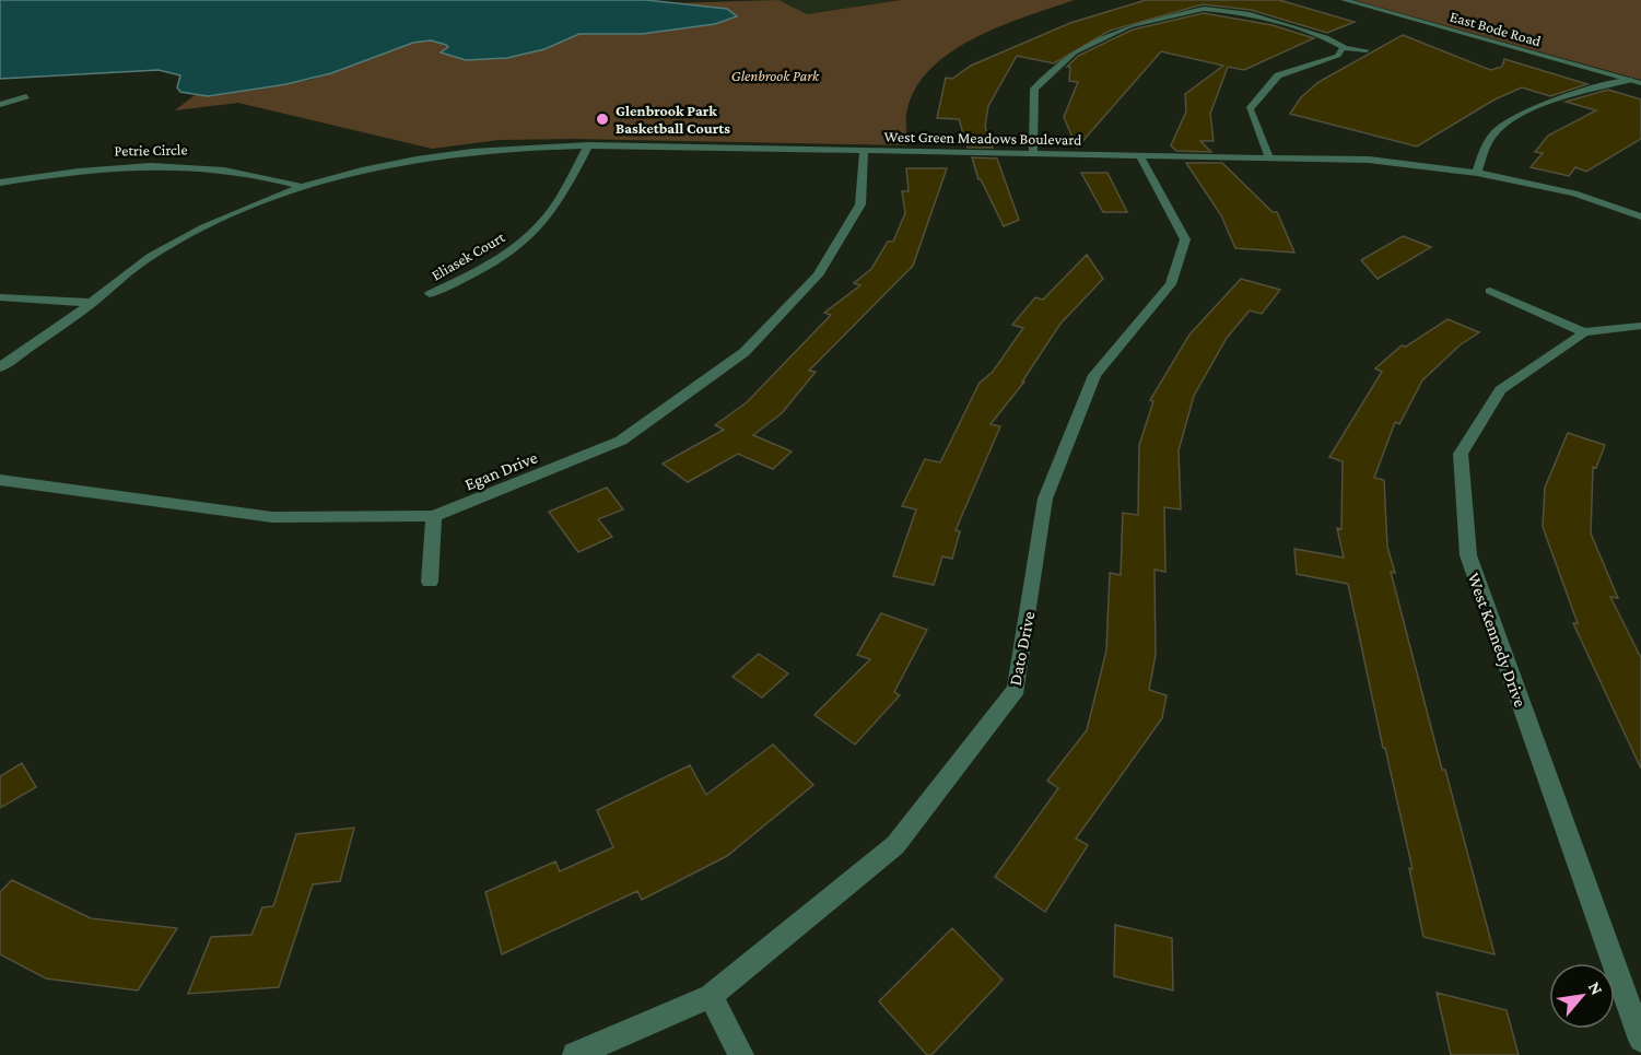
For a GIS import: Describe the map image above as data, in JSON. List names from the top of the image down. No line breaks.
{"streets":{"street":["East Bode Road","West Green Meadows Boulevard","Petrie Circle","Eliasek Court","Egan Drive","West Kennedy Drive","Dato Drive"]},"crossings":[["West Green Meadows Boulevard","Petrie Circle"],["West Green Meadows Boulevard","Eliasek Court"],["West Green Meadows Boulevard","Egan Drive"],["West Green Meadows Boulevard","Dato Drive"]],"parks":["Glenbrook Park"],"places":["Glenbrook Park Basketball Courts"],"north":"top right"}
